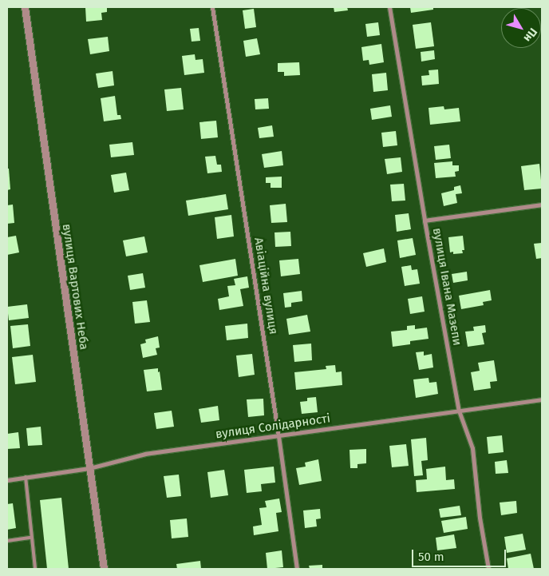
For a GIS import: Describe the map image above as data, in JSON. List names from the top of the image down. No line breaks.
{"streets":{"street":["Авіаційна вулиця","вулиця Вартових Неба","вулиця Івана Мазепи","вулиця Солідарності"]},"crossings":[["Авіаційна вулиця","вулиця Солідарності"],["вулиця Вартових Неба","вулиця Солідарності"],["вулиця Івана Мазепи","вулиця Солідарності"]],"scale_bar":"50 m","north":"bottom right"}
